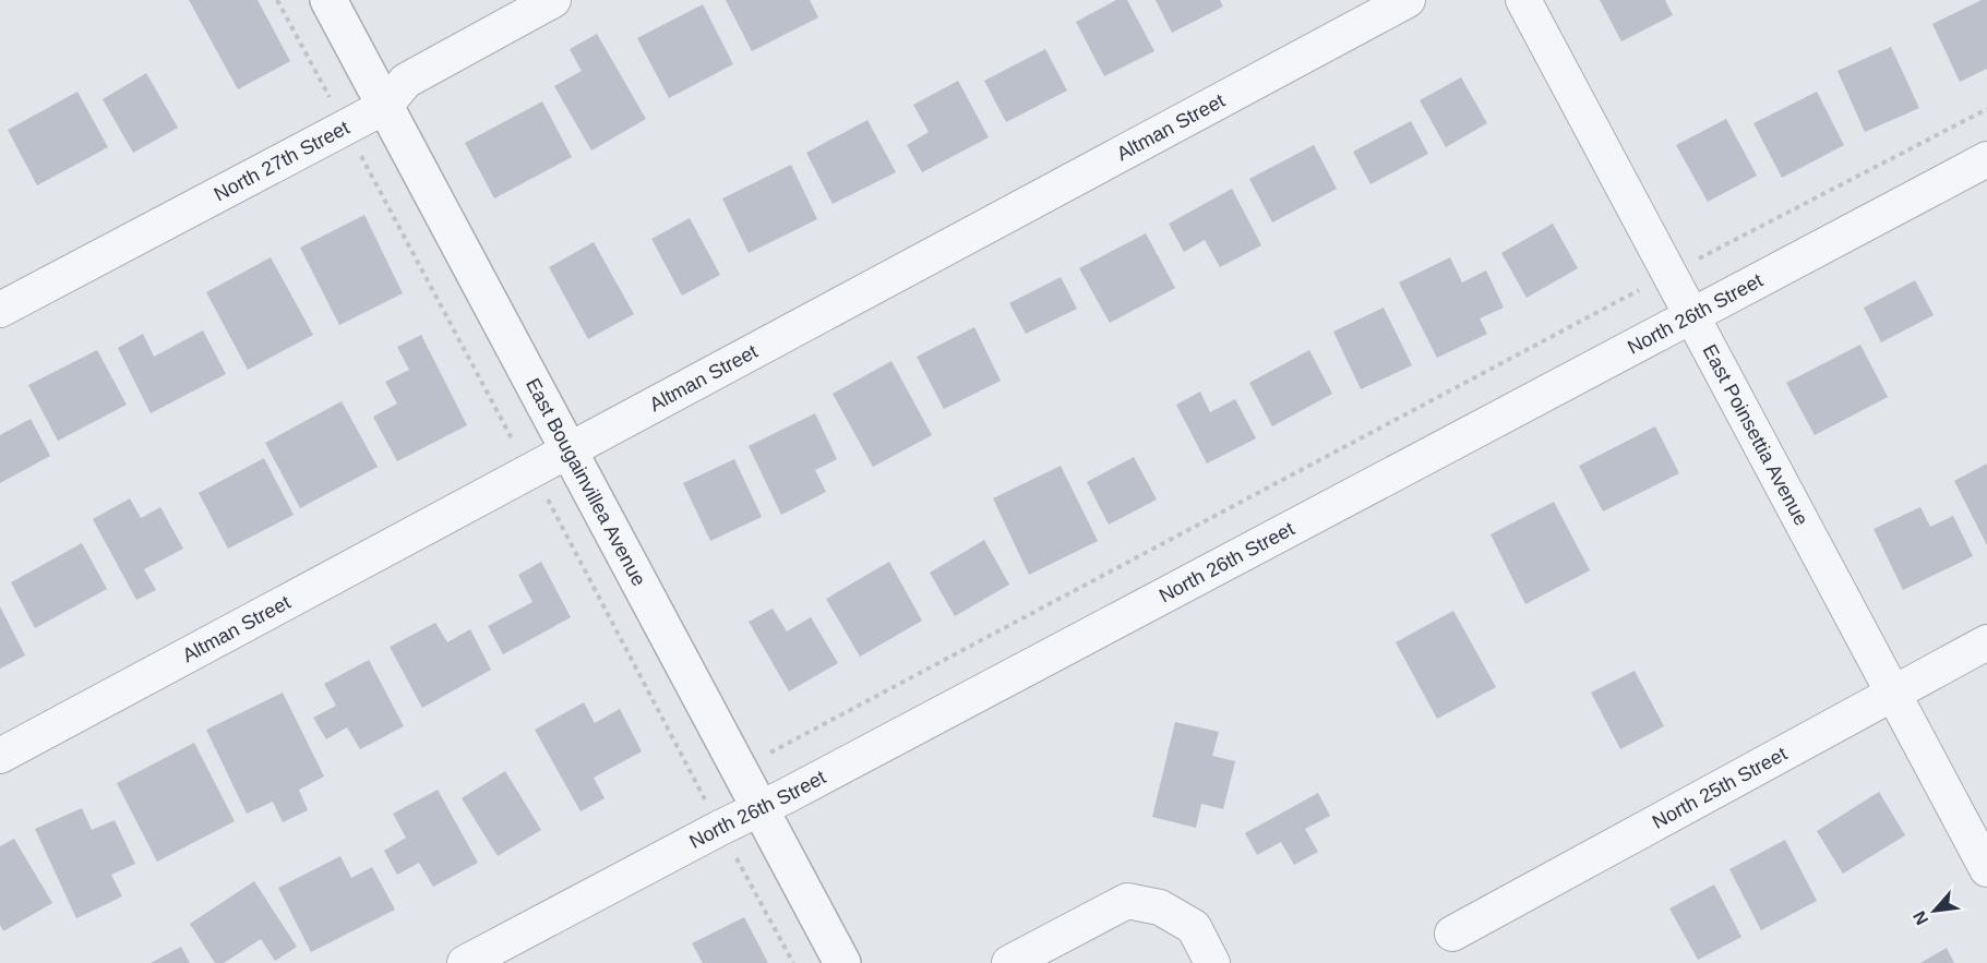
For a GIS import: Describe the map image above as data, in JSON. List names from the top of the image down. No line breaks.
{"streets":{"street":["Altman Street","North 27th Street","North 26th Street","East Poinsettia Avenue","East Bougainvillea Avenue","North 25th Street"]},"crossings":[["Altman Street","East Bougainvillea Avenue"],["North 27th Street","East Bougainvillea Avenue"],["North 26th Street","East Poinsettia Avenue"],["North 26th Street","East Bougainvillea Avenue"],["East Poinsettia Avenue","North 25th Street"]],"north":"bottom left"}
